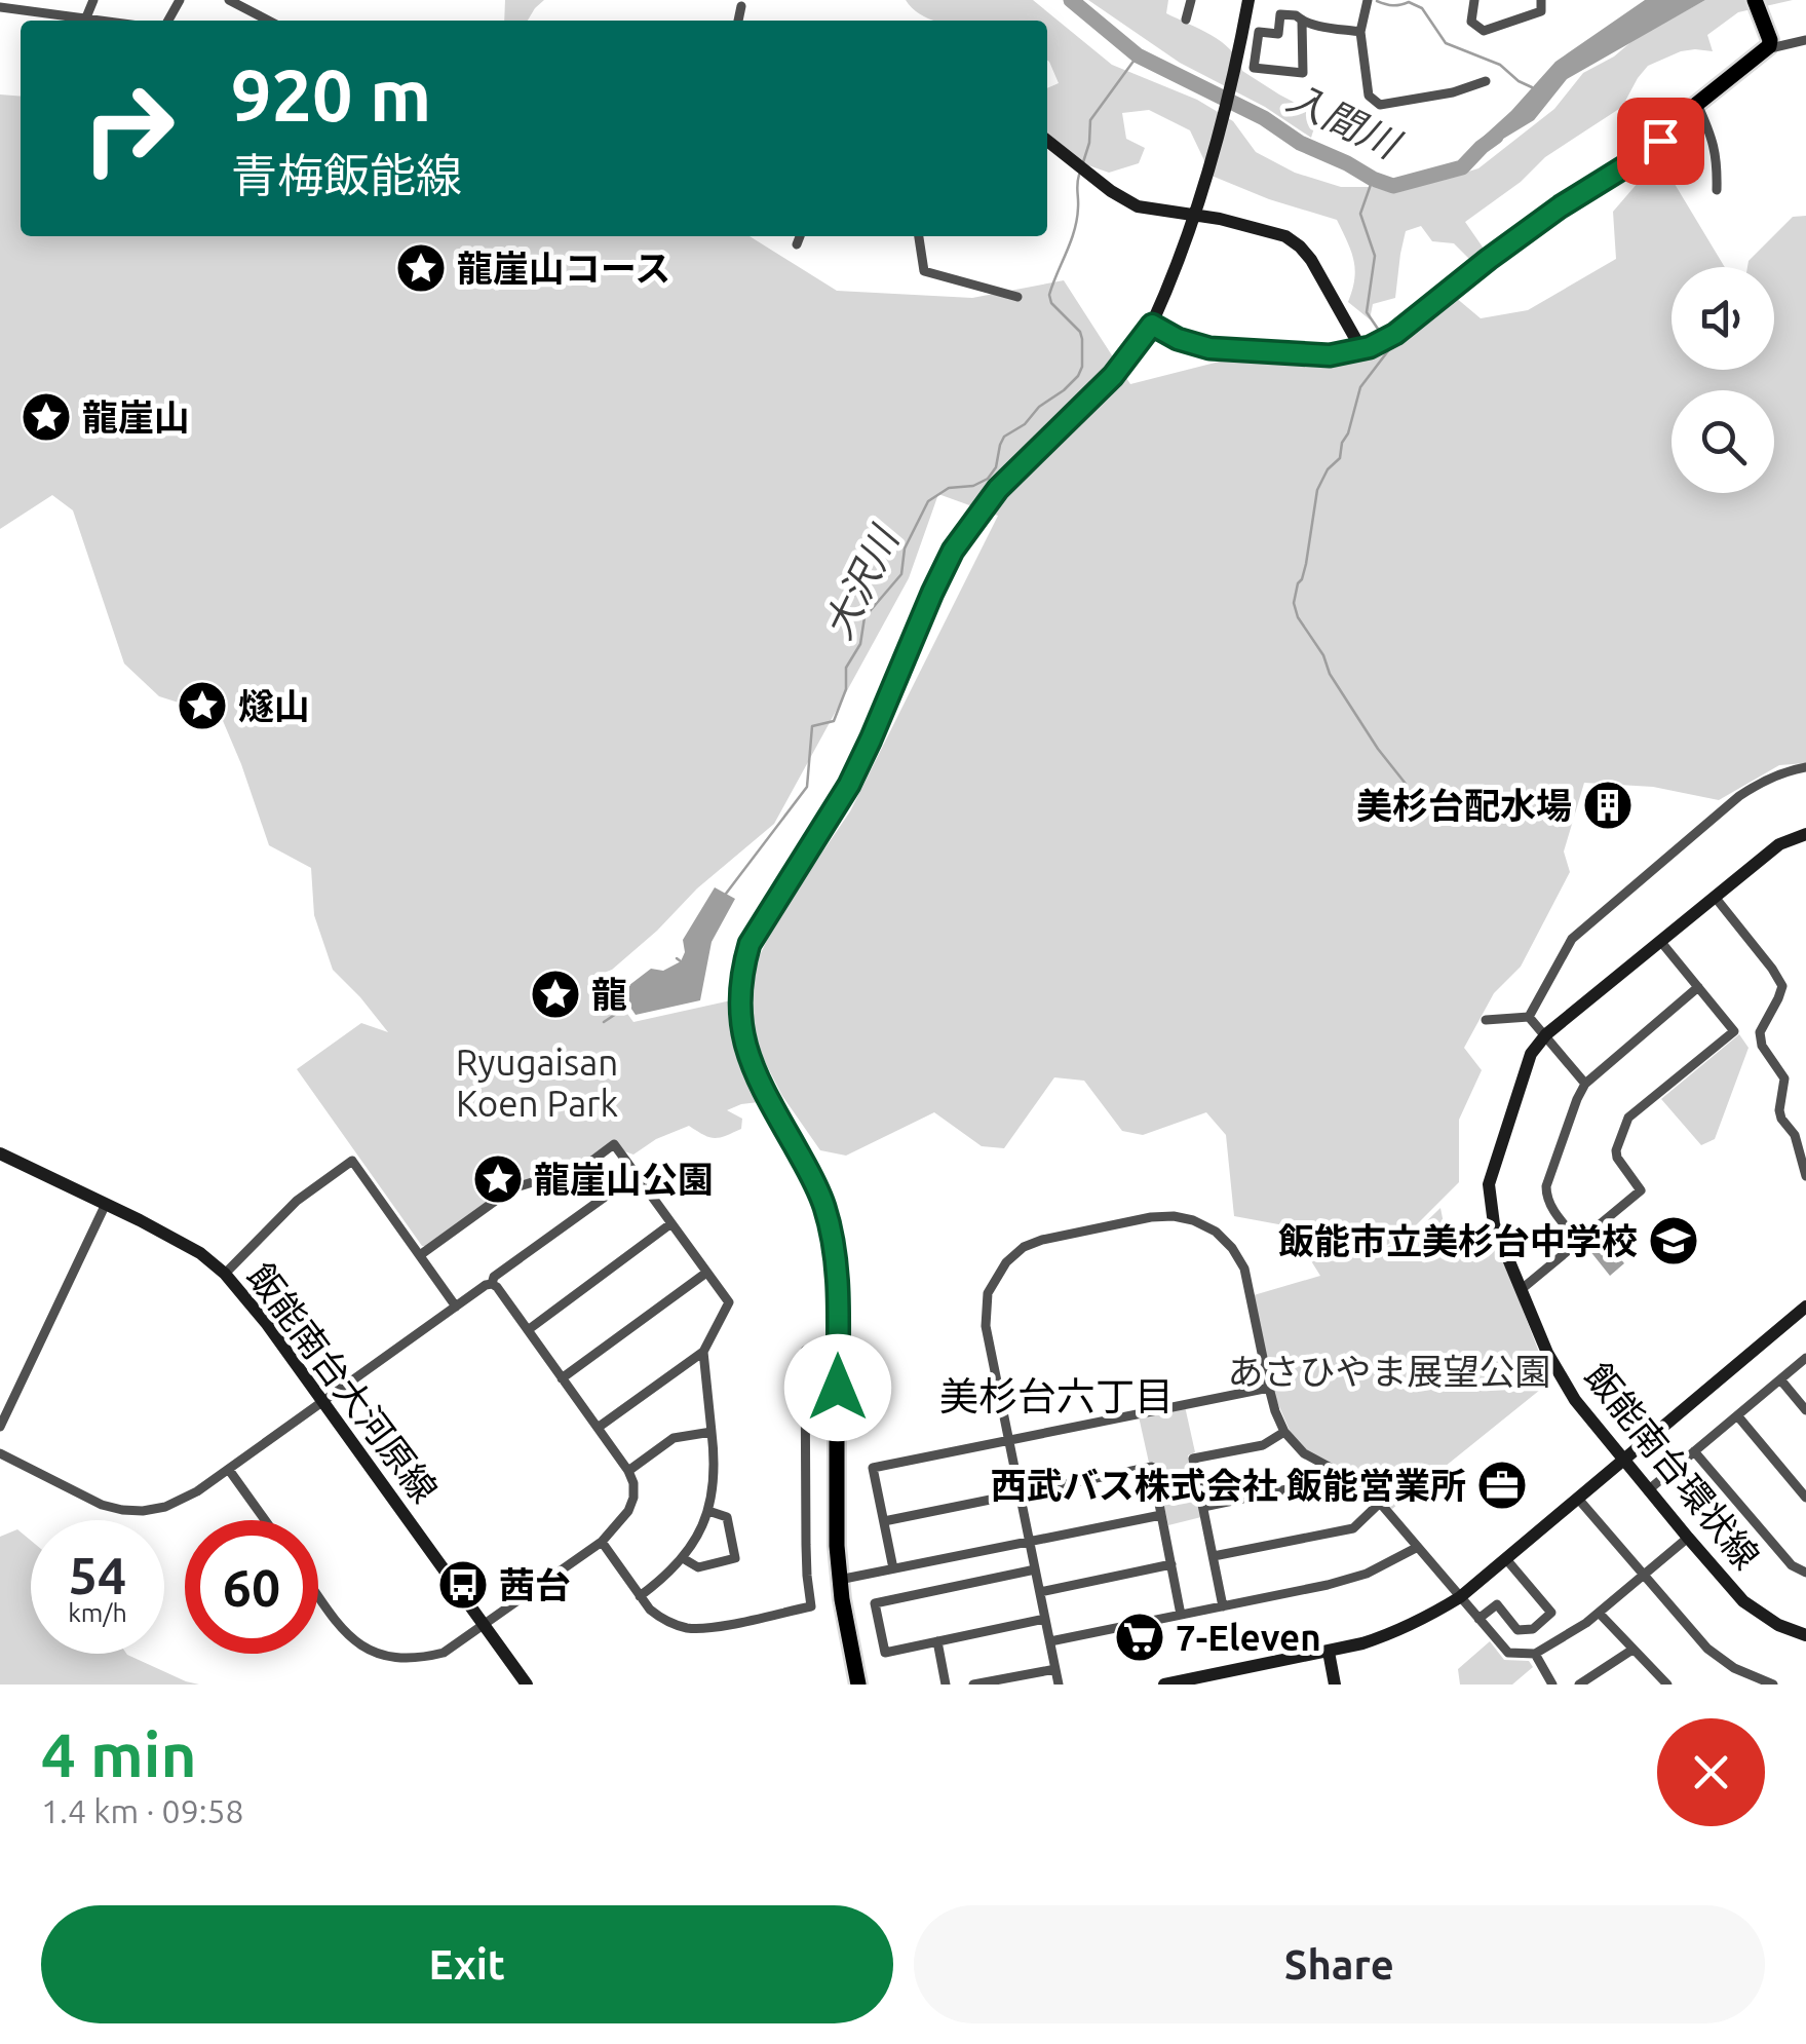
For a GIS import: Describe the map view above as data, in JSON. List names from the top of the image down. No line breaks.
{"streets":{"street":["飯能南台大河原線","飯能南台環状線"]},"districts":["美杉台六丁目"],"water":["入間川","大沢川"],"parks":["Ryugaisan Koen Park","あさひやま展望公園"],"places":{"place":["龍崖山コース","龍崖山","燧山","龍","龍崖山公園"],"building":["美杉台配水場"],"school or university":["飯能市立美杉台中学校"],"office":["西武バス株式会社 飯能営業所"],"bus stop":["茜台"],"supermarket":["7-Eleven"]},"page":{"turn":["920 m","青梅飯能線"],"speed":"54 km/h","limit":"60","heading":["4 min","1.4 km · 09:58"],"buttons":["Exit","Share"]}}
